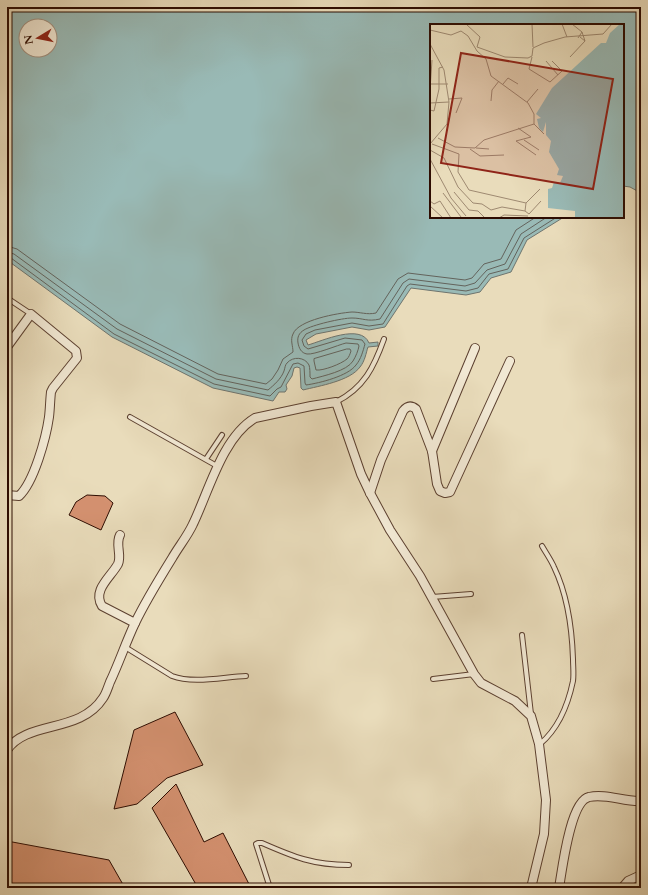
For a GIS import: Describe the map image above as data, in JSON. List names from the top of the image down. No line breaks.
{"north":"left"}
